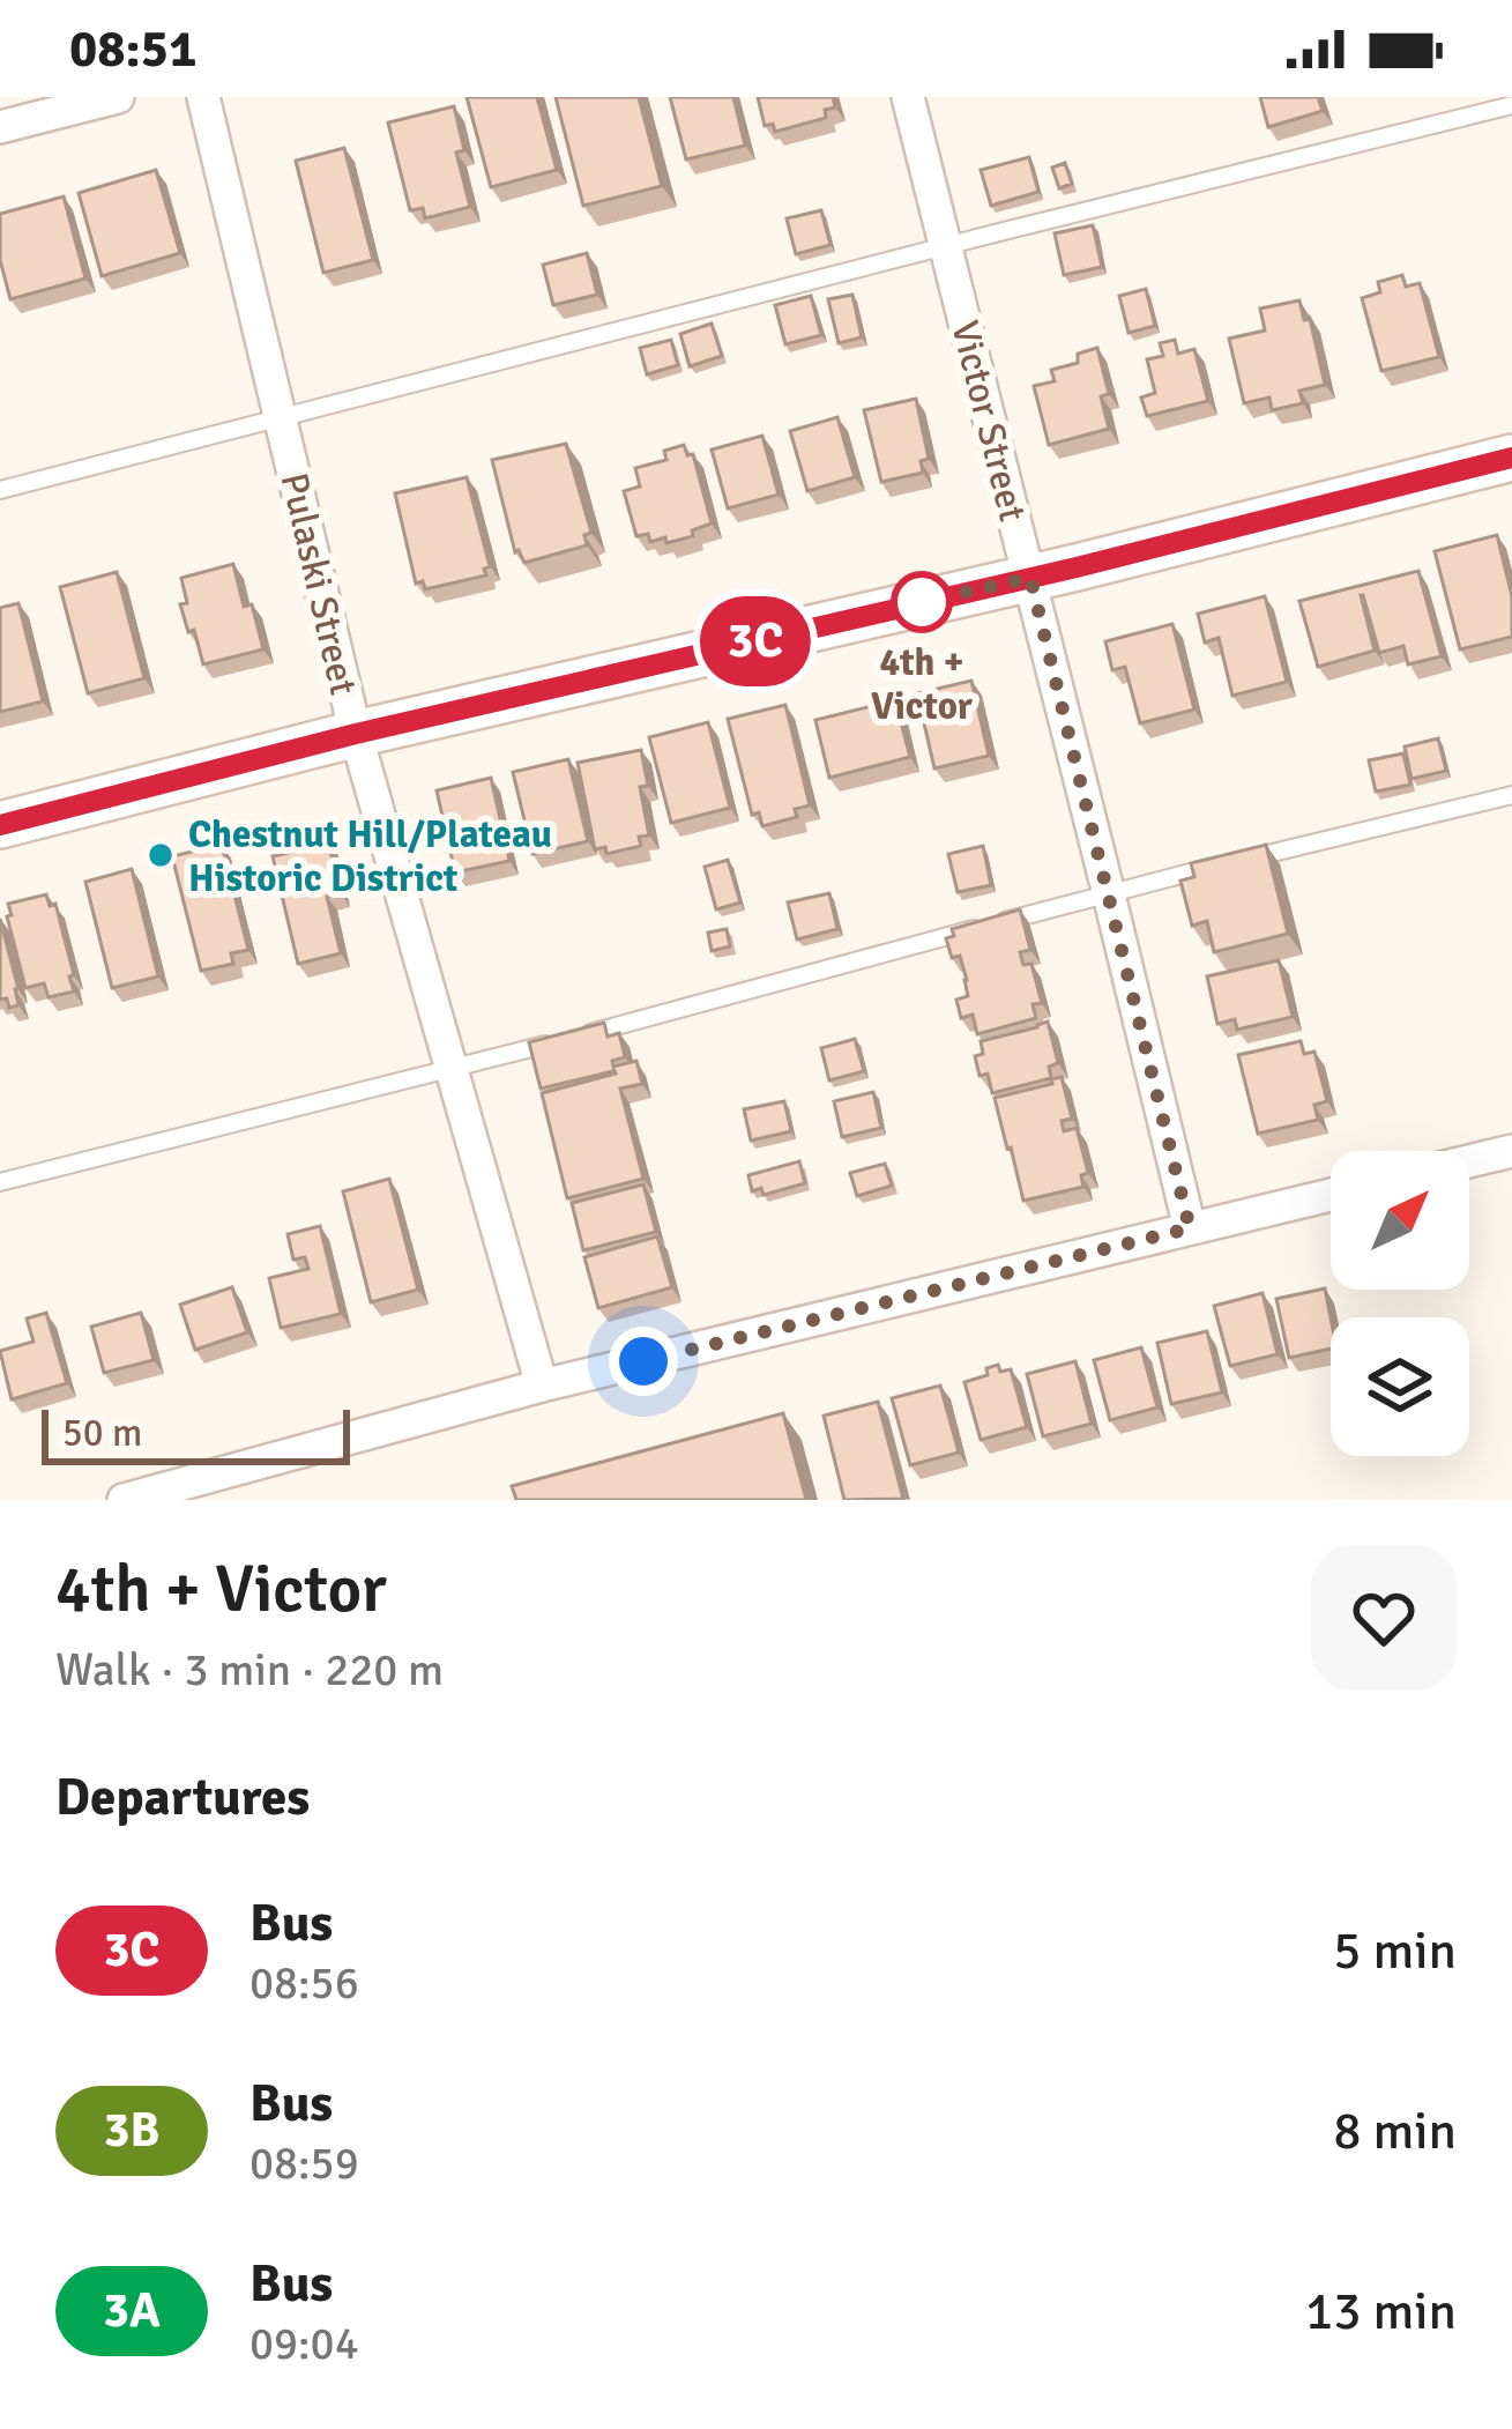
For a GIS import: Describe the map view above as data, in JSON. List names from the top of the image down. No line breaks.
{"streets":{"street":["Victor Street","Pulaski Street"]},"places":["4th + Victor","Chestnut Hill/Plateau Historic District"],"lines":["bus line 3C"],"scale_bar":"50 m","north":"top right","page":{"status":"08:51","on_map":"3C","scale":"50 m","heading":[["4th + Victor","Walk · 3 min · 220 m"],"Departures"],"list":[{"mark":"3C","name":"Bus","note":"08:56","value":"5 min"},{"mark":"3B","name":"Bus","note":"08:59","value":"8 min"},{"mark":"3A","name":"Bus","note":"09:04","value":"13 min"}]}}
